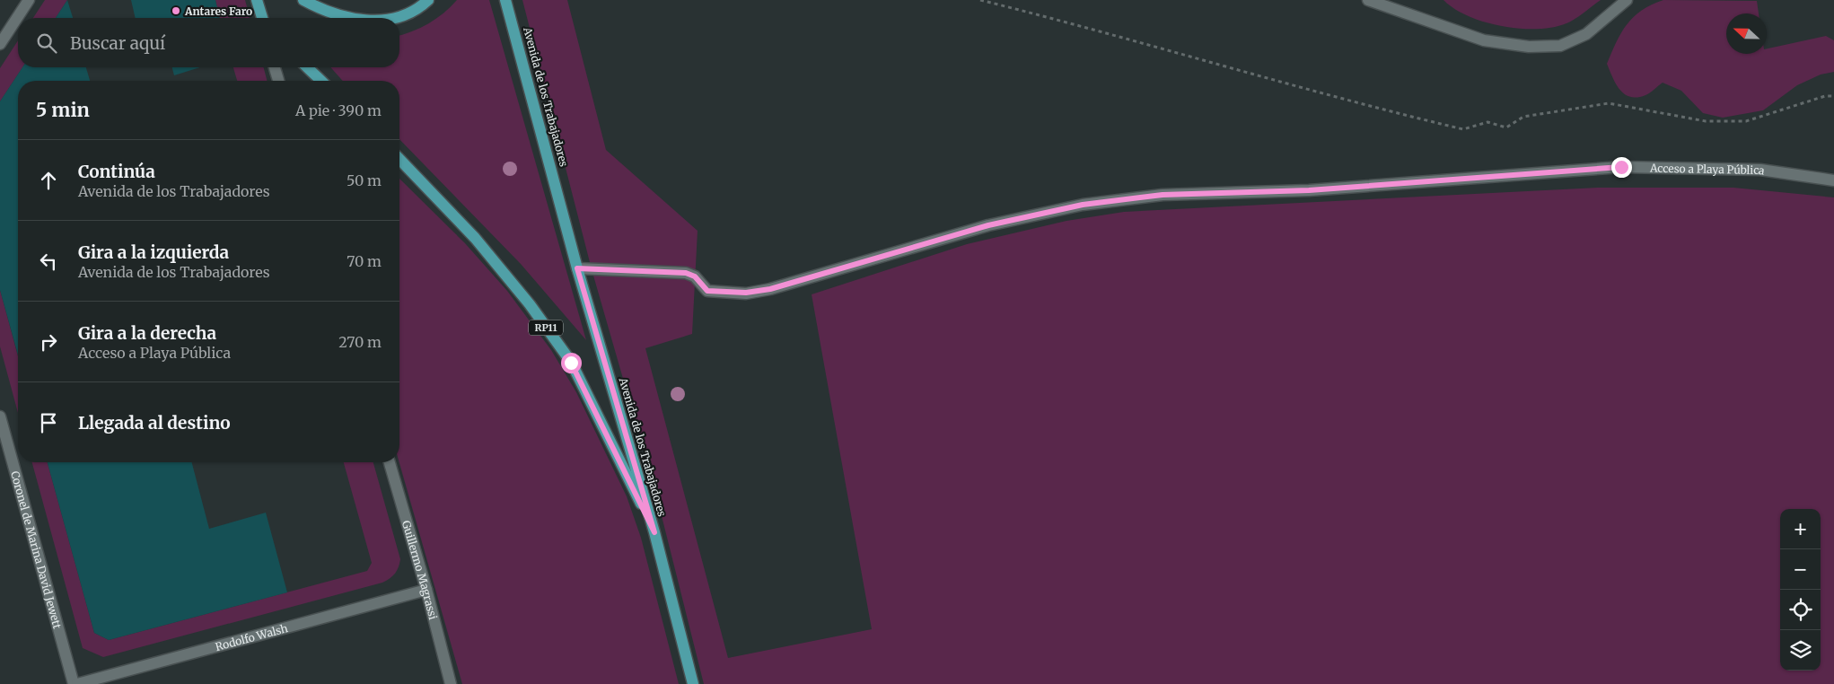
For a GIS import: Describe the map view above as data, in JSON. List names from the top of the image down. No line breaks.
{"streets":{"main road":["Avenida de los Trabajadores","RP11"],"street":["Acceso a Playa Pública","Coronel de Marina David Jewett","Guillermo Magrassi","Rodolfo Walsh"]},"crossings":[["Avenida de los Trabajadores","Acceso a Playa Pública"],["Avenida de los Trabajadores","RP11"],["Guillermo Magrassi","Rodolfo Walsh"]],"places":["Antares Faro"],"north":"left","page":{"search":"Buscar aquí","heading":["5 min","A pie · 390 m"],"list":[["Continúa","Avenida de los Trabajadores","50 m"],["Gira a la izquierda","Avenida de los Trabajadores","70 m"],["Gira a la derecha","Acceso a Playa Pública","270 m"],"Llegada al destino"],"map_buttons":["+","−"]}}
